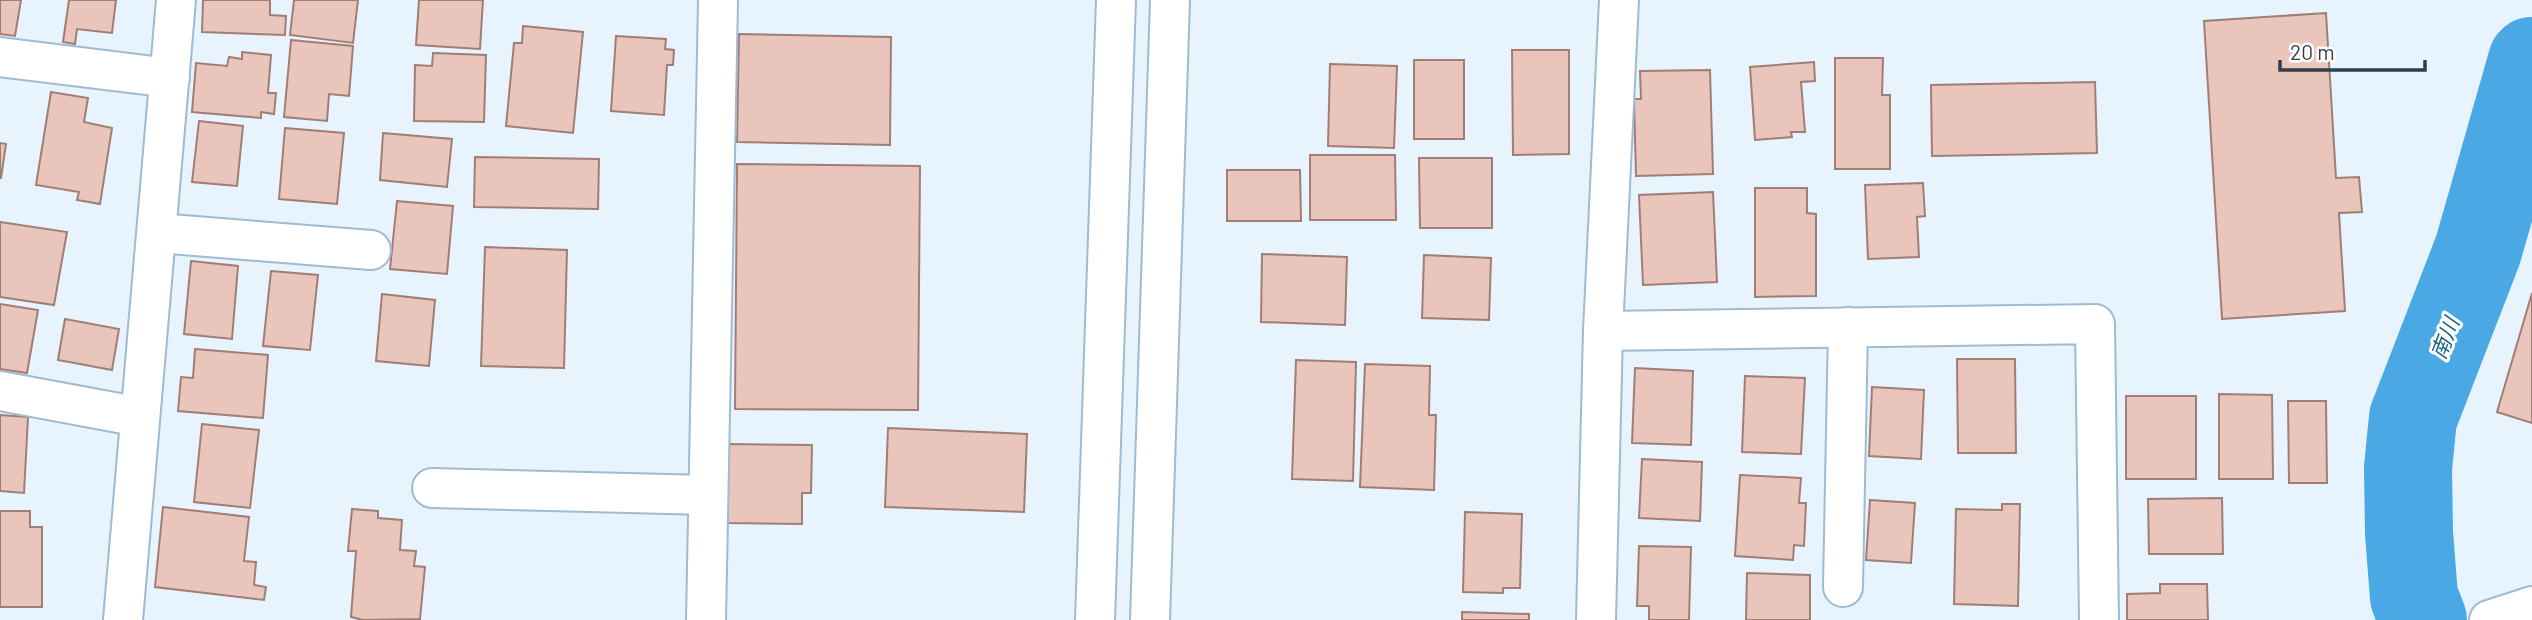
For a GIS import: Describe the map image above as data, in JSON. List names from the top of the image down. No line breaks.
{"water":["南川"],"scale_bar":"20 m"}
